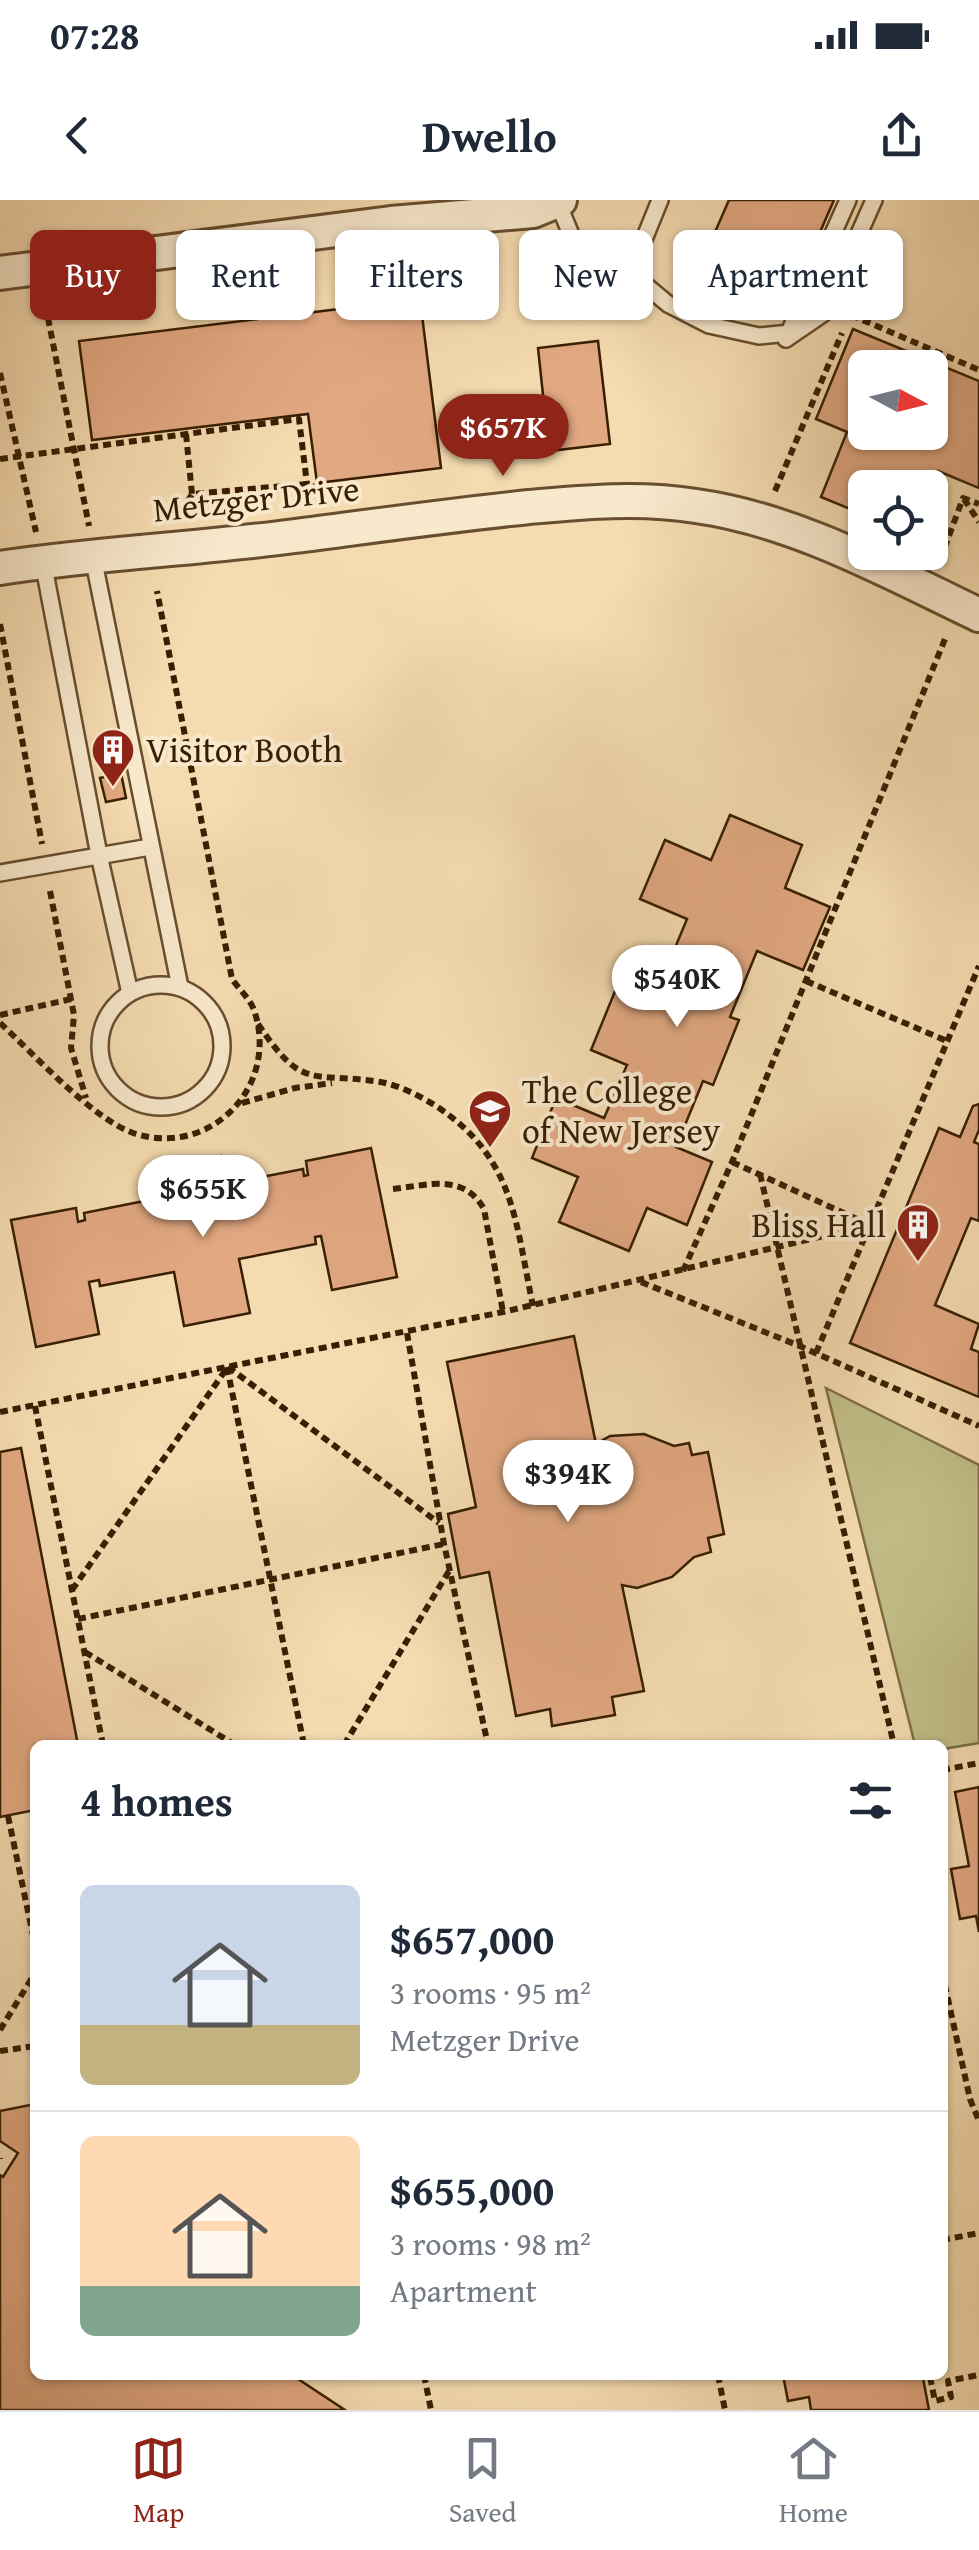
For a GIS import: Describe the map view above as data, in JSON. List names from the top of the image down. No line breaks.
{"streets":{"street":["Metzger Drive"]},"places":{"building":["Visitor Booth","Bliss Hall"],"school or university":["The College of New Jersey"]},"north":"right","page":{"status":"07:28","header":"Dwello","chip":["Buy","Rent","Filters","New","Apartment"],"price":["$657K","$540K","$655K","$394K"],"heading":"4 homes","list":[{"name":"$657,000","note":"3 rooms · 95 m² · Metzger Drive"},{"name":"$655,000","note":"3 rooms · 98 m² · Apartment"}],"tabs":["Map","Saved","Home"]}}
